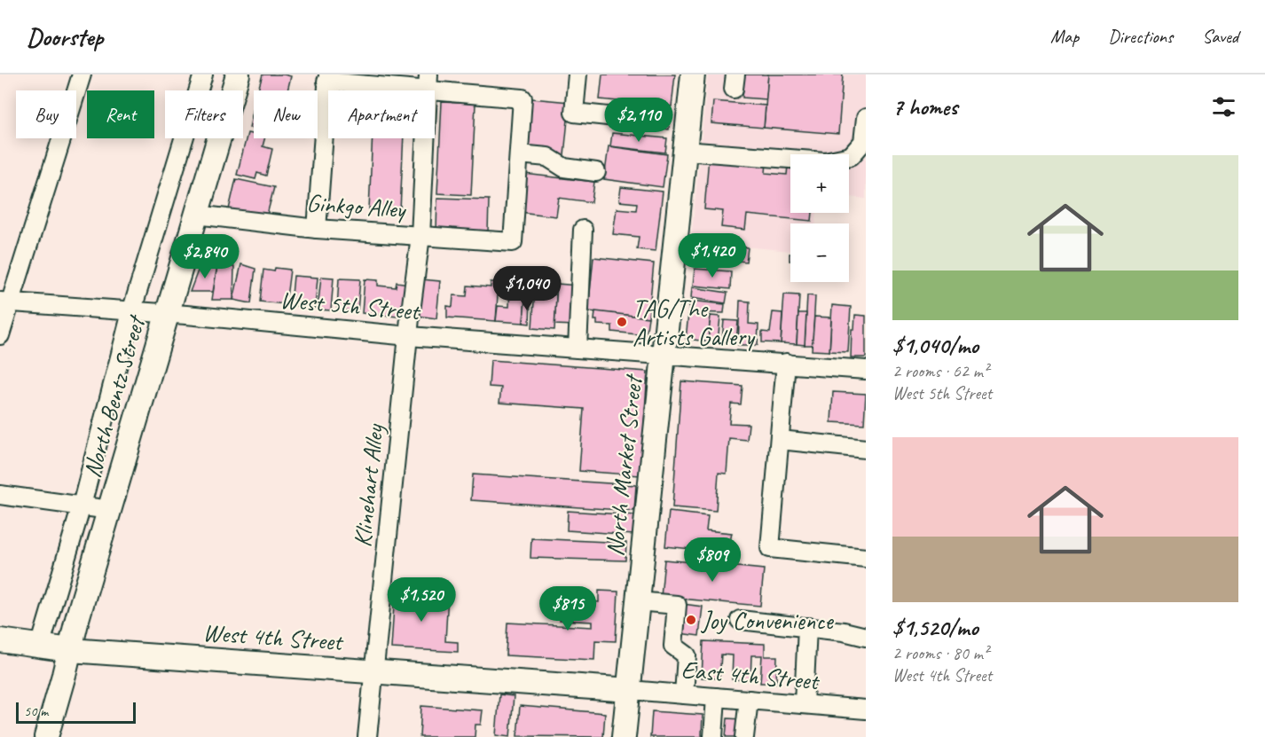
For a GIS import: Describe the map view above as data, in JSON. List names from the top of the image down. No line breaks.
{"streets":{"main road":["North Bentz Street","North Market Street","West 4th Street"],"street":["Ginkgo Alley","West 5th Street","Klinehart Alley","East 4th Street"]},"crossings":[["Ginkgo Alley","North Bentz Street"],["Ginkgo Alley","Klinehart Alley"],["West 5th Street","North Bentz Street"],["West 5th Street","North Market Street"],["West 5th Street","Klinehart Alley"],["North Bentz Street","West 4th Street"],["North Market Street","West 4th Street"],["North Market Street","East 4th Street"],["Klinehart Alley","West 4th Street"],["West 4th Street","East 4th Street"]],"places":["TAG/The Artists Gallery","Joy Convenience"],"scale_bar":"50 m","page":{"header":"Doorstep","nav":["Map","Directions","Saved"],"heading":"7 homes","chip":["Buy","Rent","Filters","New","Apartment"],"price":["$2,110","$1,420","$2,840","$1,040","$809","$1,520","$815"],"list":[{"name":"$1,040/mo","note":"2 rooms · 62 m² · West 5th Street"},{"name":"$1,520/mo","note":"2 rooms · 80 m² · West 4th Street"}],"map_buttons":["+","−"],"scale":"50 m"}}
